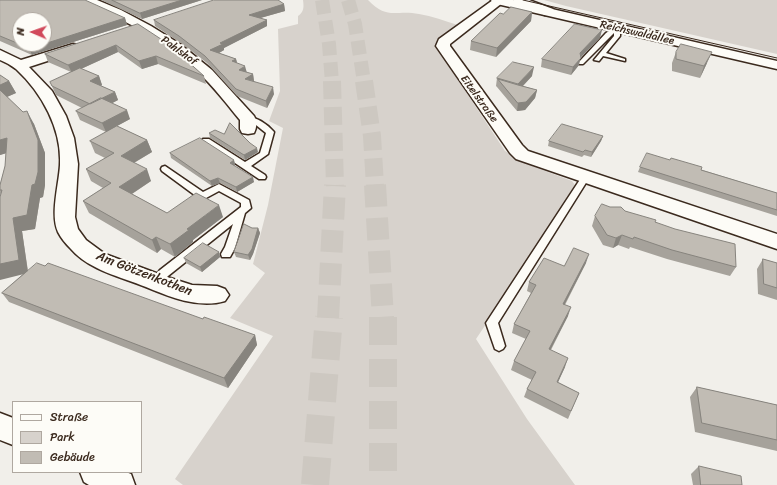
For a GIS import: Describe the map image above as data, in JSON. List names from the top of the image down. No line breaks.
{"streets":{"main road":["Reichswaldallee"],"street":["Pahlshof","Eitelstraße","Am Götzenkothen"]},"crossings":[["Reichswaldallee","Eitelstraße"]],"legend":["Straße","Park","Gebäude"],"north":"left"}
